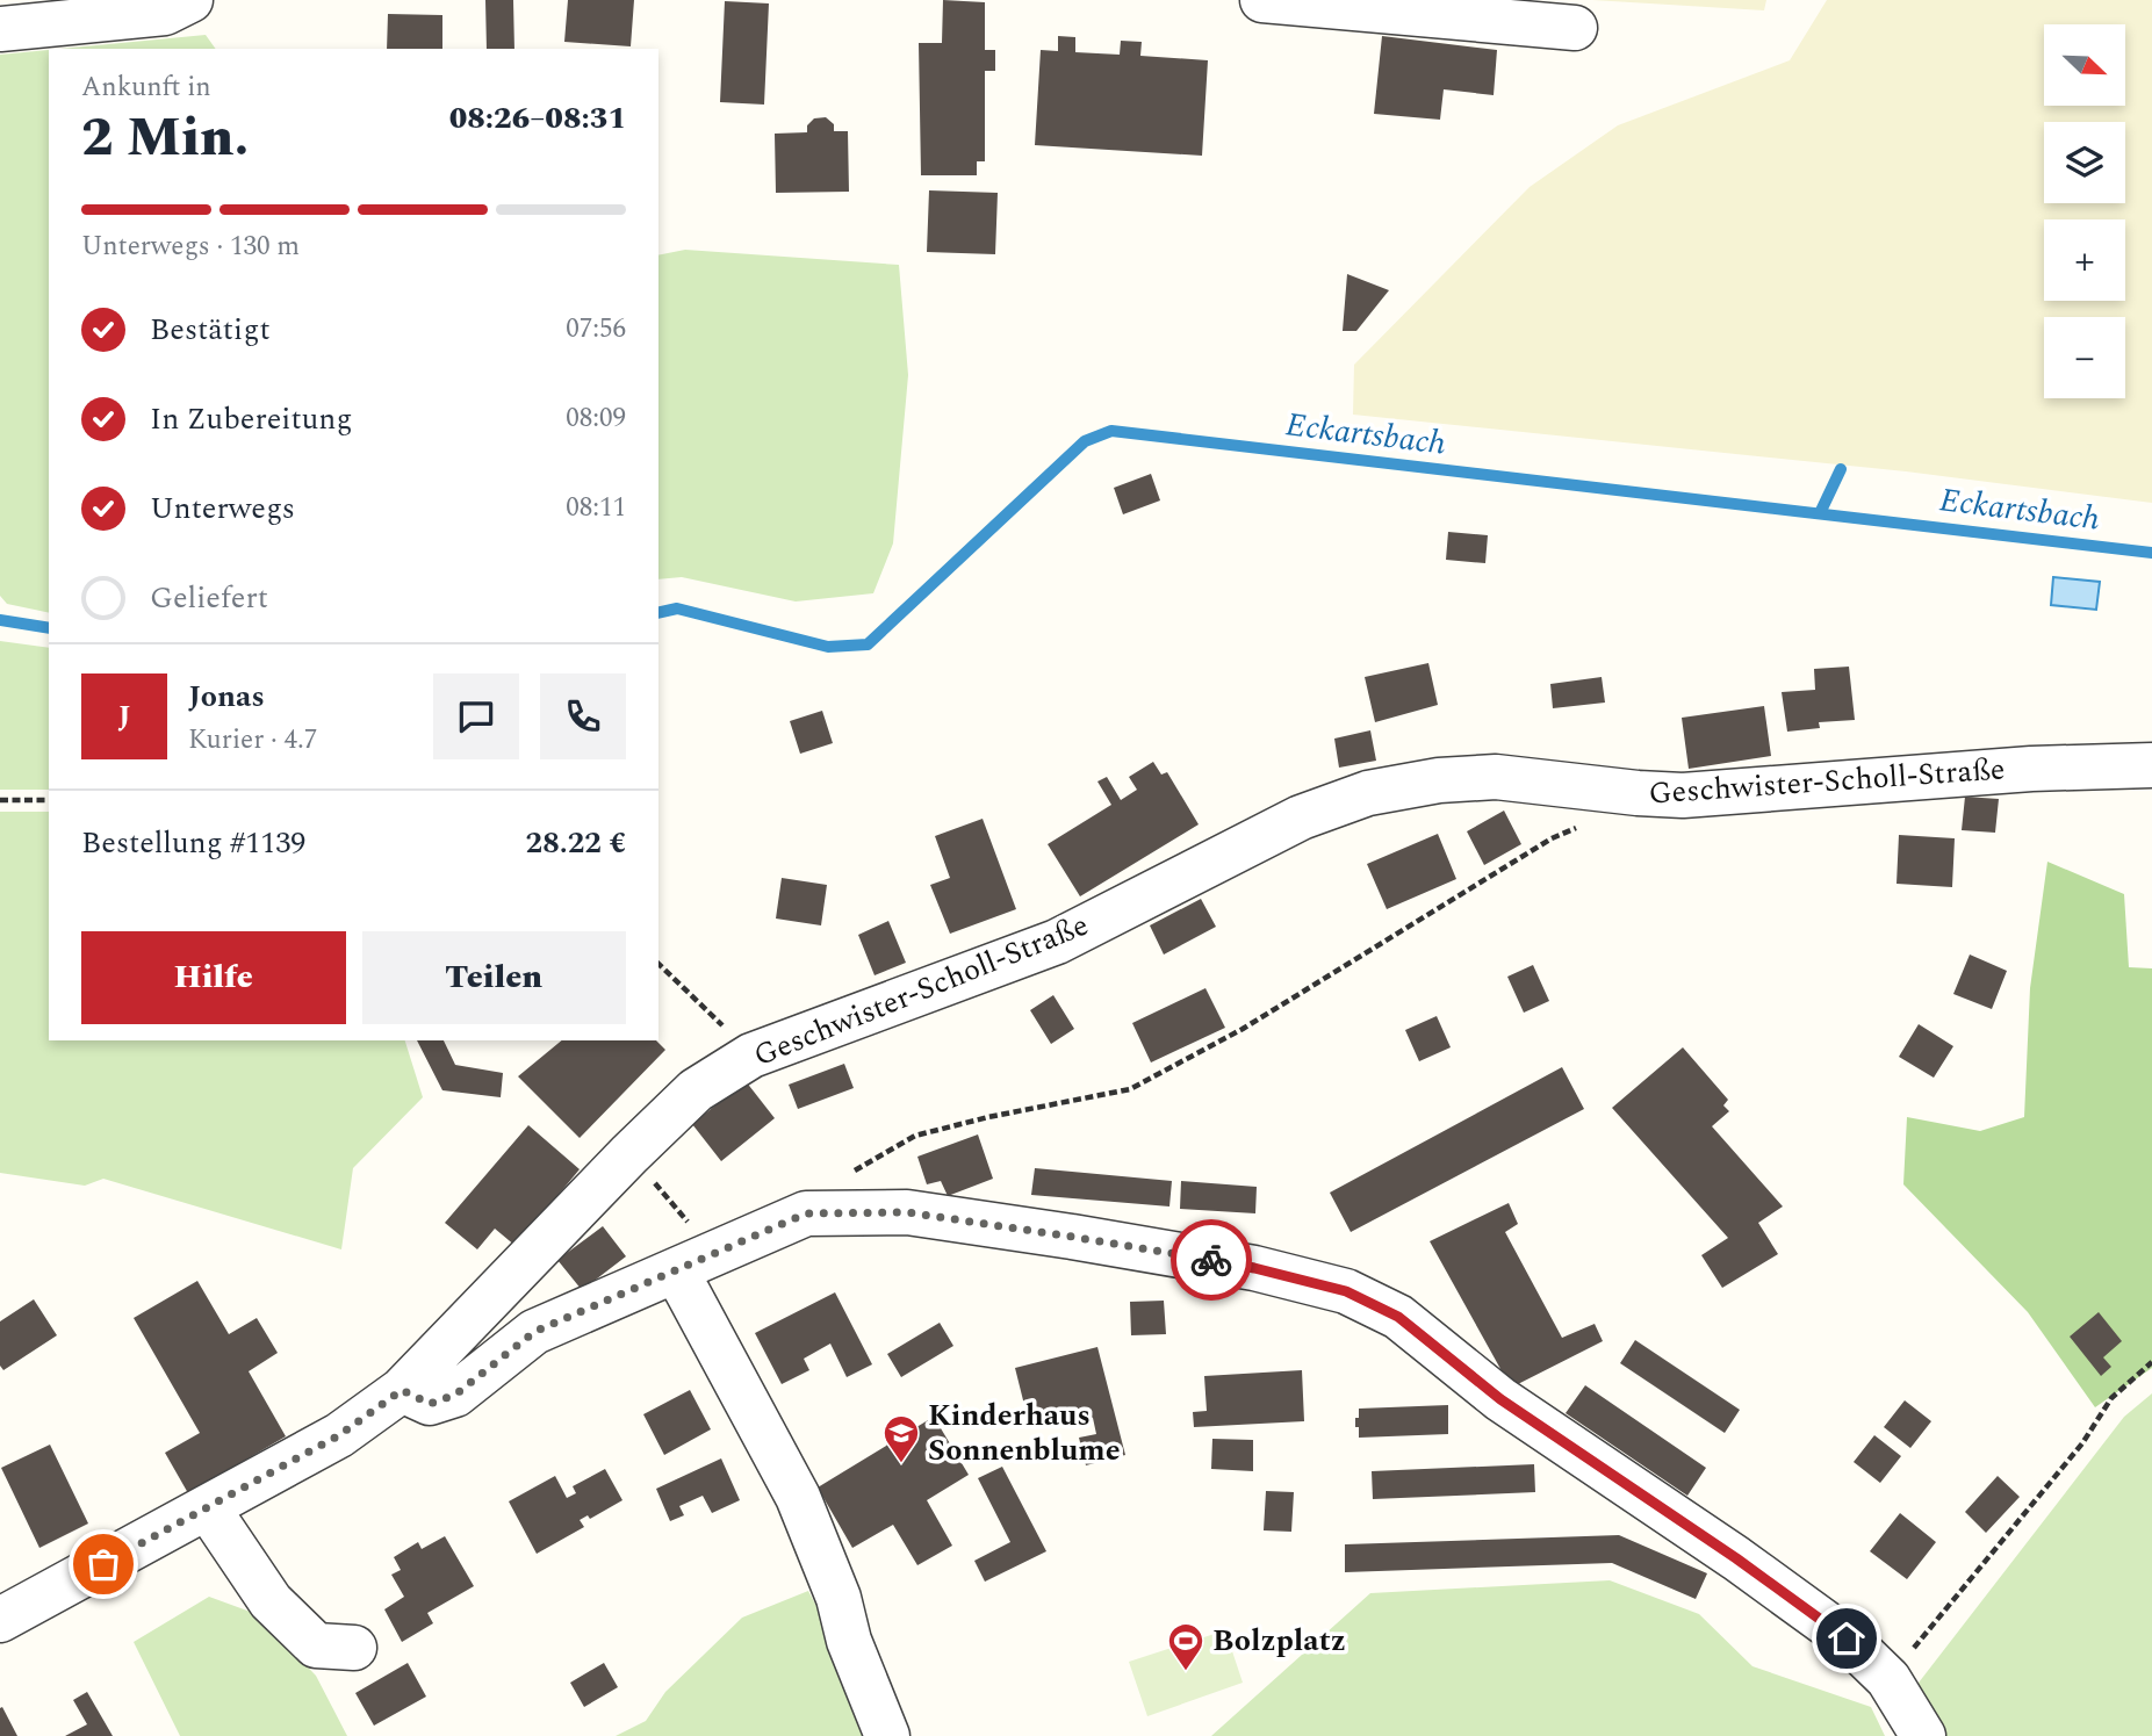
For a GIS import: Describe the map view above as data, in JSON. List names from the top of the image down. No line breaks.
{"streets":{"street":["Geschwister-Scholl-Straße"]},"water":["Eckartsbach"],"places":{"school or university":["Kinderhaus Sonnenblume"],"sports":["Bolzplatz"]},"north":"bottom right","page":{"map_buttons":["+","−"],"heading":["2 Min.","Ankunft in","08:26–08:31"],"panel":["Jonas","Kurier · 4.7","Bestellung #1139","28.22 €"],"bar":"Unterwegs · 130 m","list":[["Bestätigt","07:56"],["In Zubereitung","08:09"],["Unterwegs","08:11"],"Geliefert"],"round":"J","buttons":["Hilfe","Teilen"]}}
